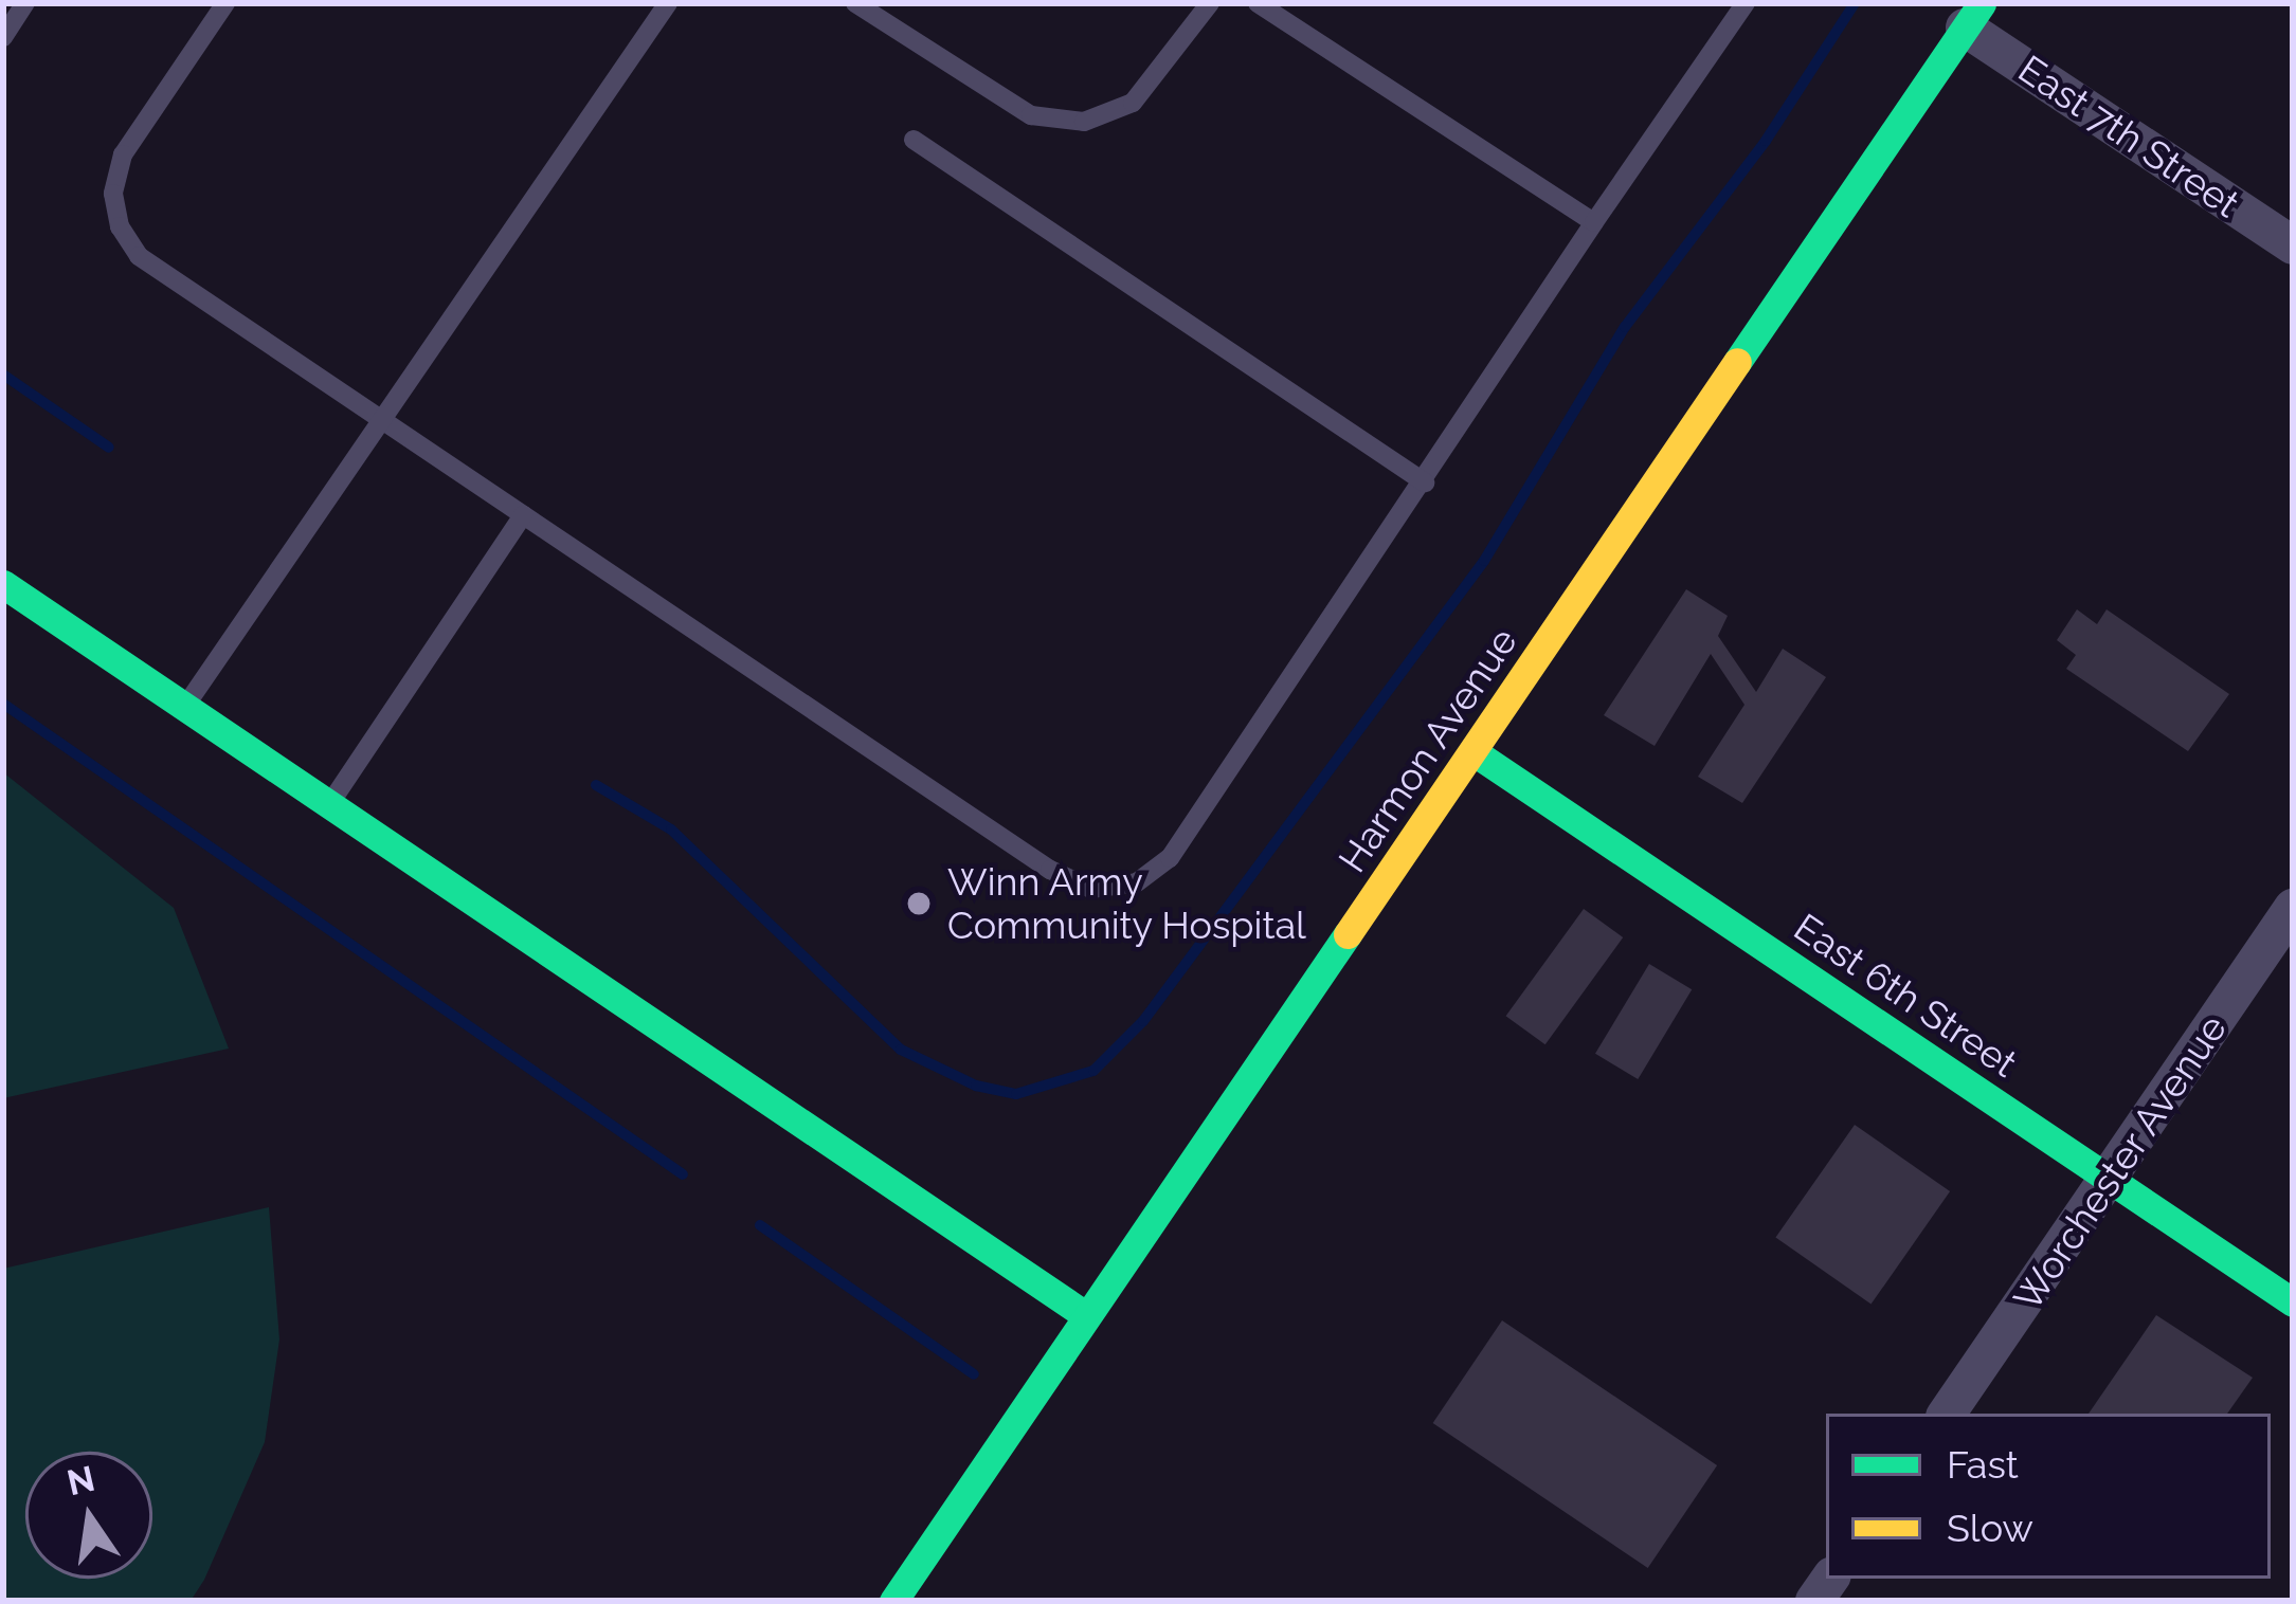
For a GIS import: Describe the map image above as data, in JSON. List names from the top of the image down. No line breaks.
{"streets":{"street":["East 7th Street","Harmon Avenue","East 6th Street","Worchester Avenue"]},"crossings":[["East 7th Street","Harmon Avenue"],["Harmon Avenue","East 6th Street"],["East 6th Street","Worchester Avenue"]],"places":["Winn Army Community Hospital"],"legend":["Fast","Slow"],"north":"top"}
